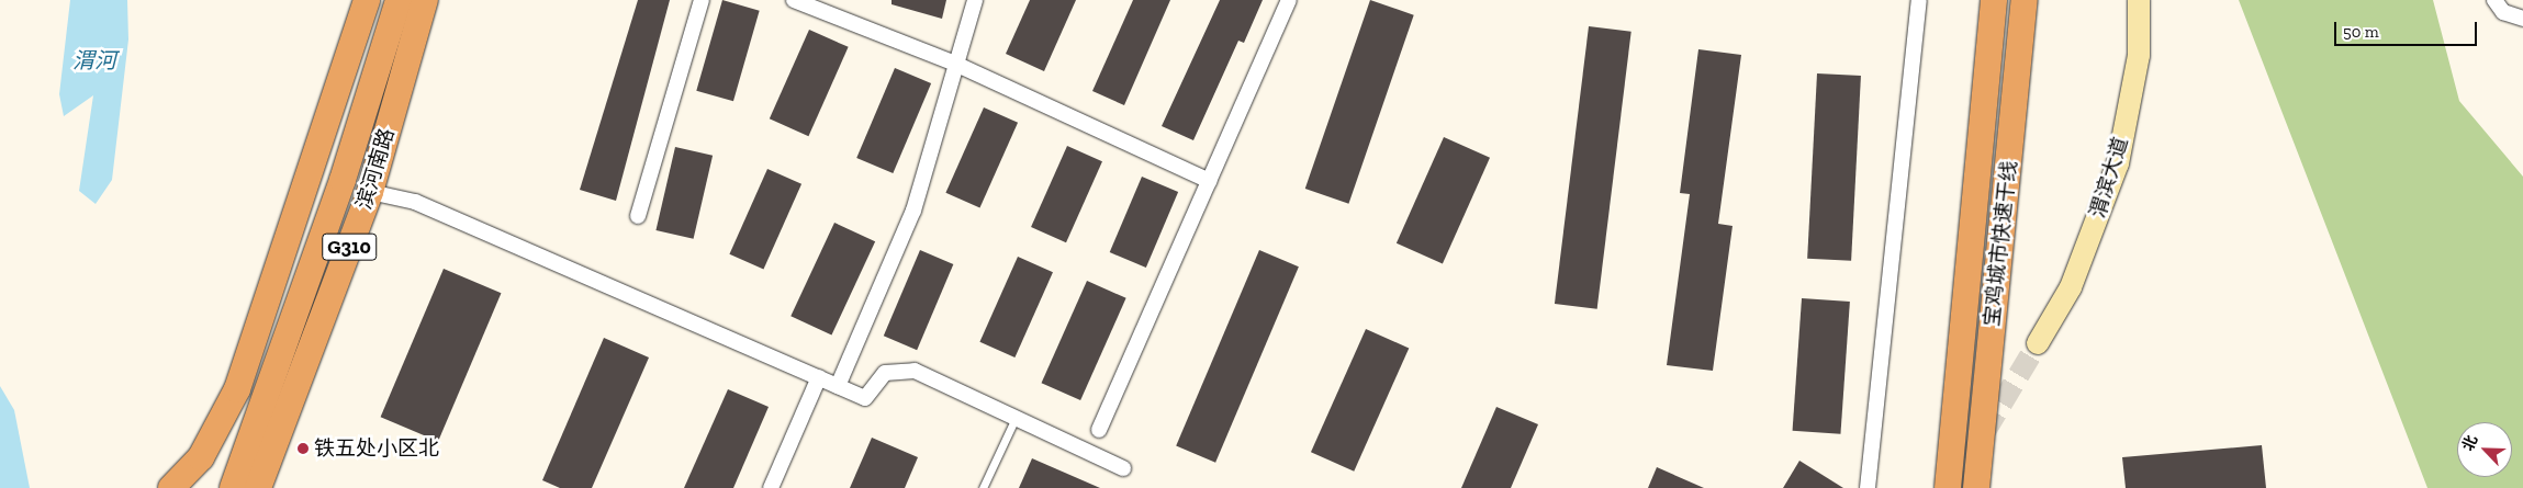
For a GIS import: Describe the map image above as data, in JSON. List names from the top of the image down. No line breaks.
{"streets":{"highway":["滨河南路","宝鸡城市快速干线","G310"],"main road":["渭滨大道"]},"water":["渭河"],"places":["铁五处小区北"],"scale_bar":"50 m","north":"top left"}
